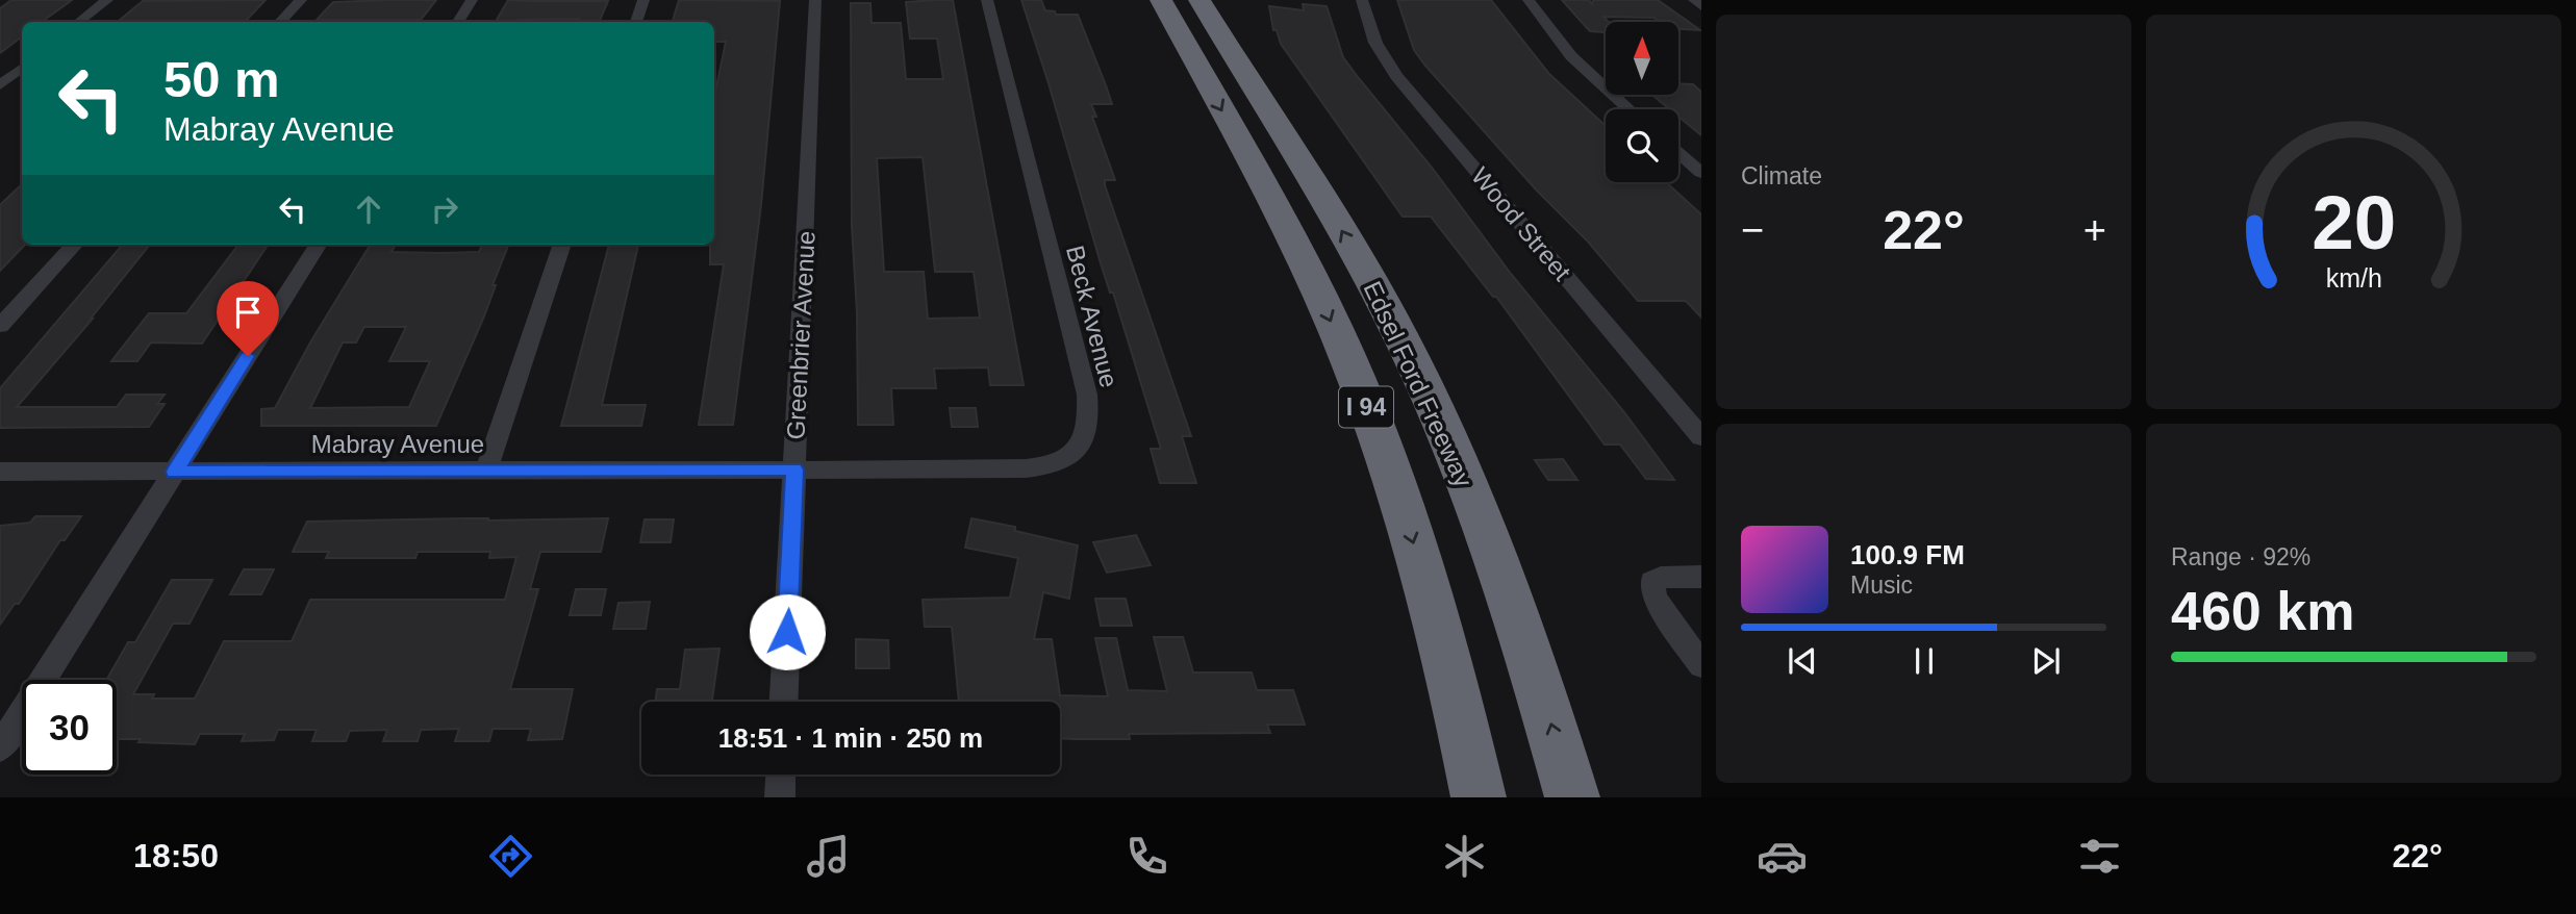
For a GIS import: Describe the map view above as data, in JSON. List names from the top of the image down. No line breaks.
{"streets":{"highway":["Edsel Ford Freeway","I 94"],"street":["Wood Street","Beck Avenue","Greenbrier Avenue","Mabray Avenue"]},"crossings":[["Beck Avenue","Greenbrier Avenue"],["Beck Avenue","Mabray Avenue"],["Greenbrier Avenue","Mabray Avenue"]],"north":"top","page":{"tile":["Climate",["Range · 92%","460 km"]],"turn":["50 m","Mabray Avenue"],"heat":["−","22°","+"],"song":["100.9 FM","Music"],"limit":"30","trip":"18:51 · 1 min · 250 m","tabs":["18:50","22°"],"gauge":["20","km/h"]}}
